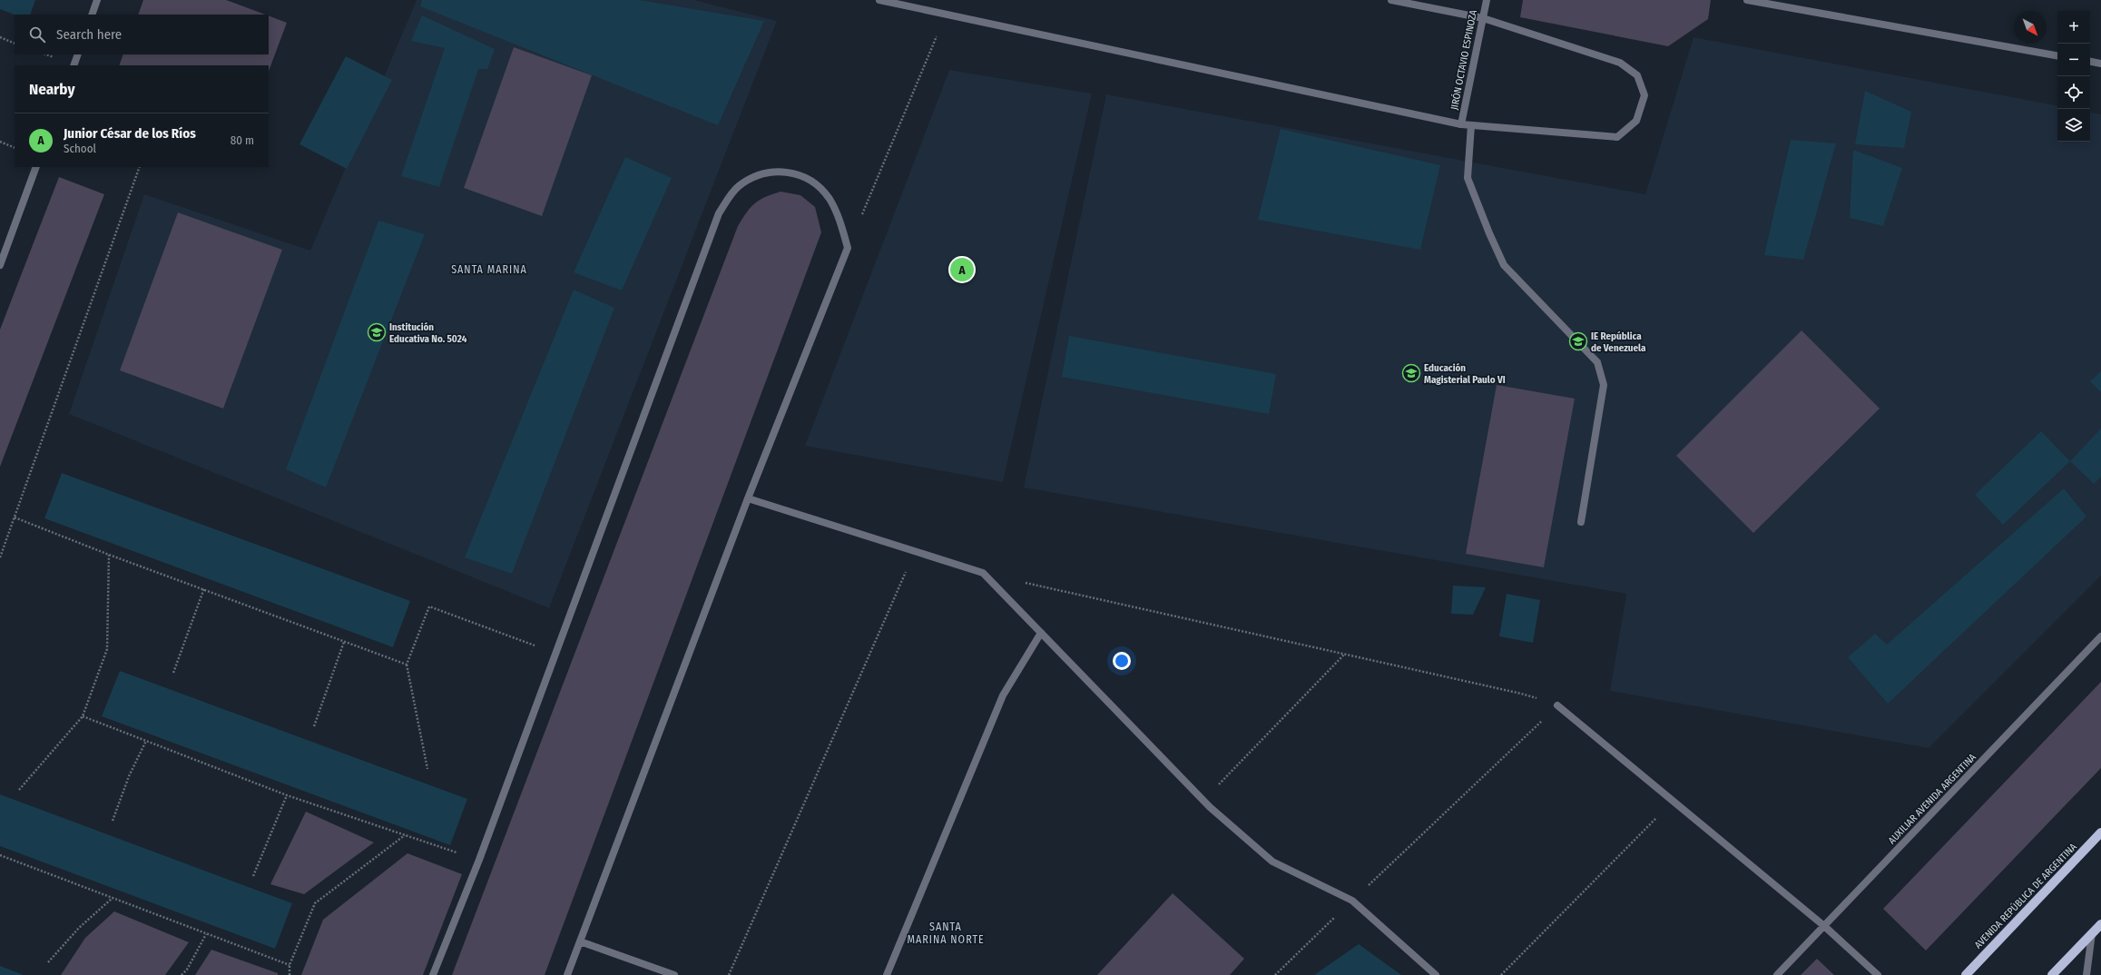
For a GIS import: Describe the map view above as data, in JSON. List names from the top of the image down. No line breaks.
{"streets":{"main road":["AVENIDA REPÚBLICA DE ARGENTINA"],"street":["JIRÓN OCTAVIO ESPINOZA","AUXILIAR AVENIDA ARGENTINA"]},"districts":["SANTA MARINA","SANTA MARINA NORTE"],"places":{"school or university":["Institución Educativa No. 5024","IE República de Venezuela","Educación Magisterial Paulo VI"]},"north":"bottom right","page":{"map_buttons":["+","−"],"search":"Search here","heading":"Nearby","list":[{"mark":"A","name":"Junior César de los Ríos","note":"School","value":"80 m"}],"pins":"A"}}
